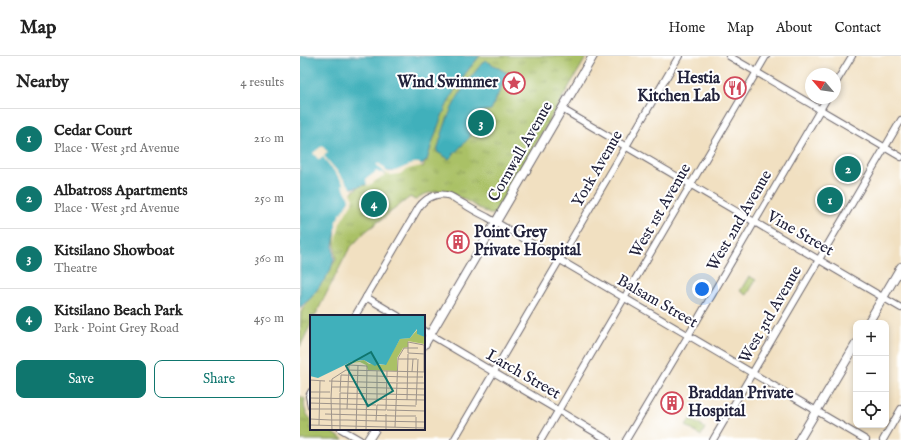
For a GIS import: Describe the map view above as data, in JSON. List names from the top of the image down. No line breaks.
{"streets":{"main road":["Cornwall Avenue"],"street":["York Avenue","West 1st Avenue","West 2nd Avenue","Vine Street","Balsam Street","West 3rd Avenue","Larch Street"]},"crossings":[["Cornwall Avenue","Vine Street"],["Cornwall Avenue","Balsam Street"],["Cornwall Avenue","Larch Street"],["York Avenue","Vine Street"],["York Avenue","Balsam Street"],["York Avenue","Larch Street"],["West 1st Avenue","Vine Street"],["West 1st Avenue","Balsam Street"],["West 1st Avenue","Larch Street"],["West 2nd Avenue","Vine Street"],["West 2nd Avenue","Balsam Street"],["Vine Street","West 3rd Avenue"],["Balsam Street","West 3rd Avenue"]],"places":{"place":["Wind Swimmer"],"restaurant":["Hestia Kitchen Lab"],"building":["Point Grey Private Hospital","Braddan Private Hospital"]},"north":"top left","page":{"header":"Map","nav":["Home","Map","About","Contact"],"heading":["Nearby","4 results"],"list":[{"mark":"1","name":"Cedar Court","note":"Place · West 3rd Avenue","value":"210 m"},{"mark":"2","name":"Albatross Apartments","note":"Place · West 3rd Avenue","value":"250 m"},{"mark":"3","name":"Kitsilano Showboat","note":"Theatre","value":"360 m"},{"mark":"4","name":"Kitsilano Beach Park","note":"Park · Point Grey Road","value":"450 m"}],"pins":["3","2","1","4"],"map_buttons":["+","−"],"buttons":["Save","Share"]}}
